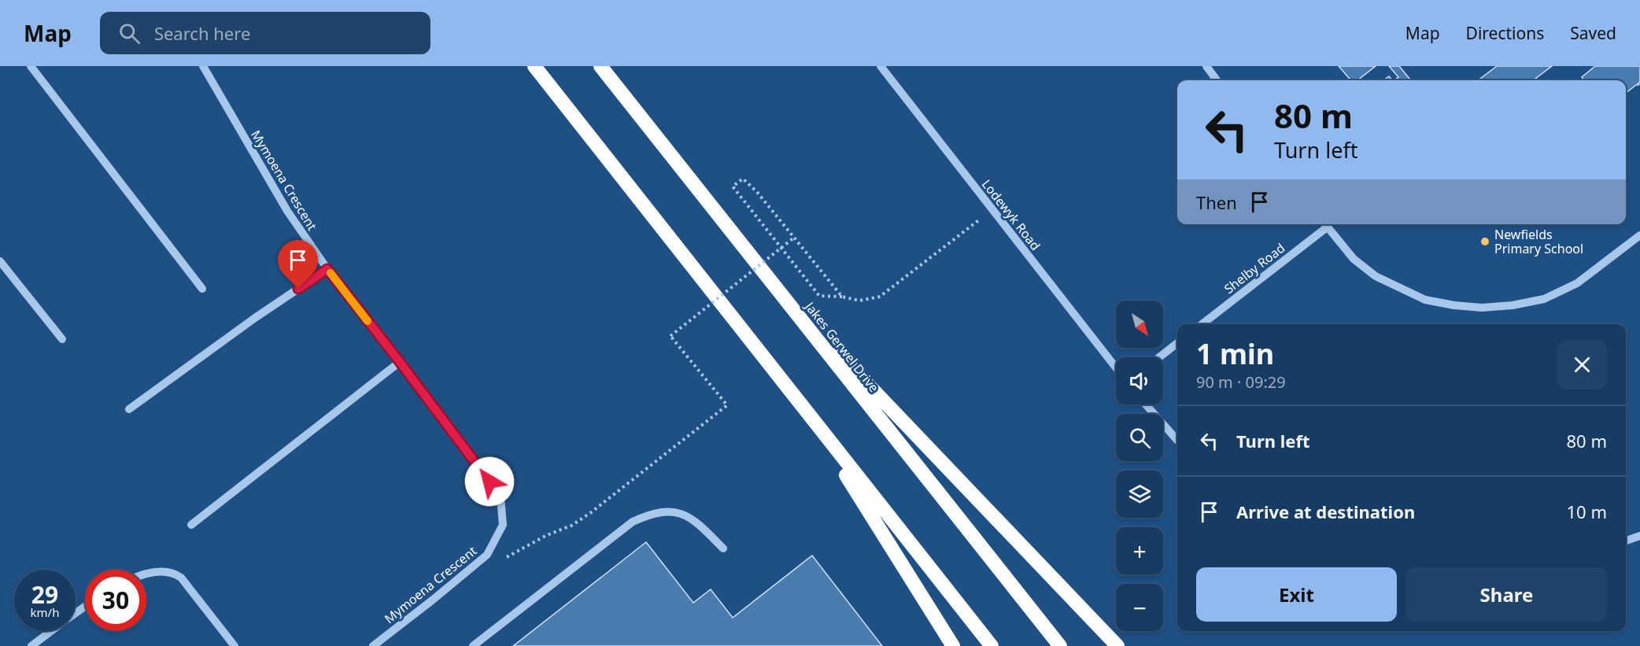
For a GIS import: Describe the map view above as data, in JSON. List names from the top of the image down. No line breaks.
{"streets":{"highway":["Jakes Gerwel Drive"],"street":["Mymoena Crescent","Lodewyk Road","Shelby Road"]},"places":["Newfields Primary School"],"north":"bottom right","page":{"header":"Map","search":"Search here","nav":["Map","Directions","Saved"],"turn":["80 m","Turn left"],"then":"Then","map_buttons":["+","−"],"heading":["1 min","90 m · 09:29"],"list":[{"name":"Turn left","value":"80 m"},{"name":"Arrive at destination","value":"10 m"}],"buttons":["Exit","Share"],"speed":"29 km/h","limit":"30"}}
